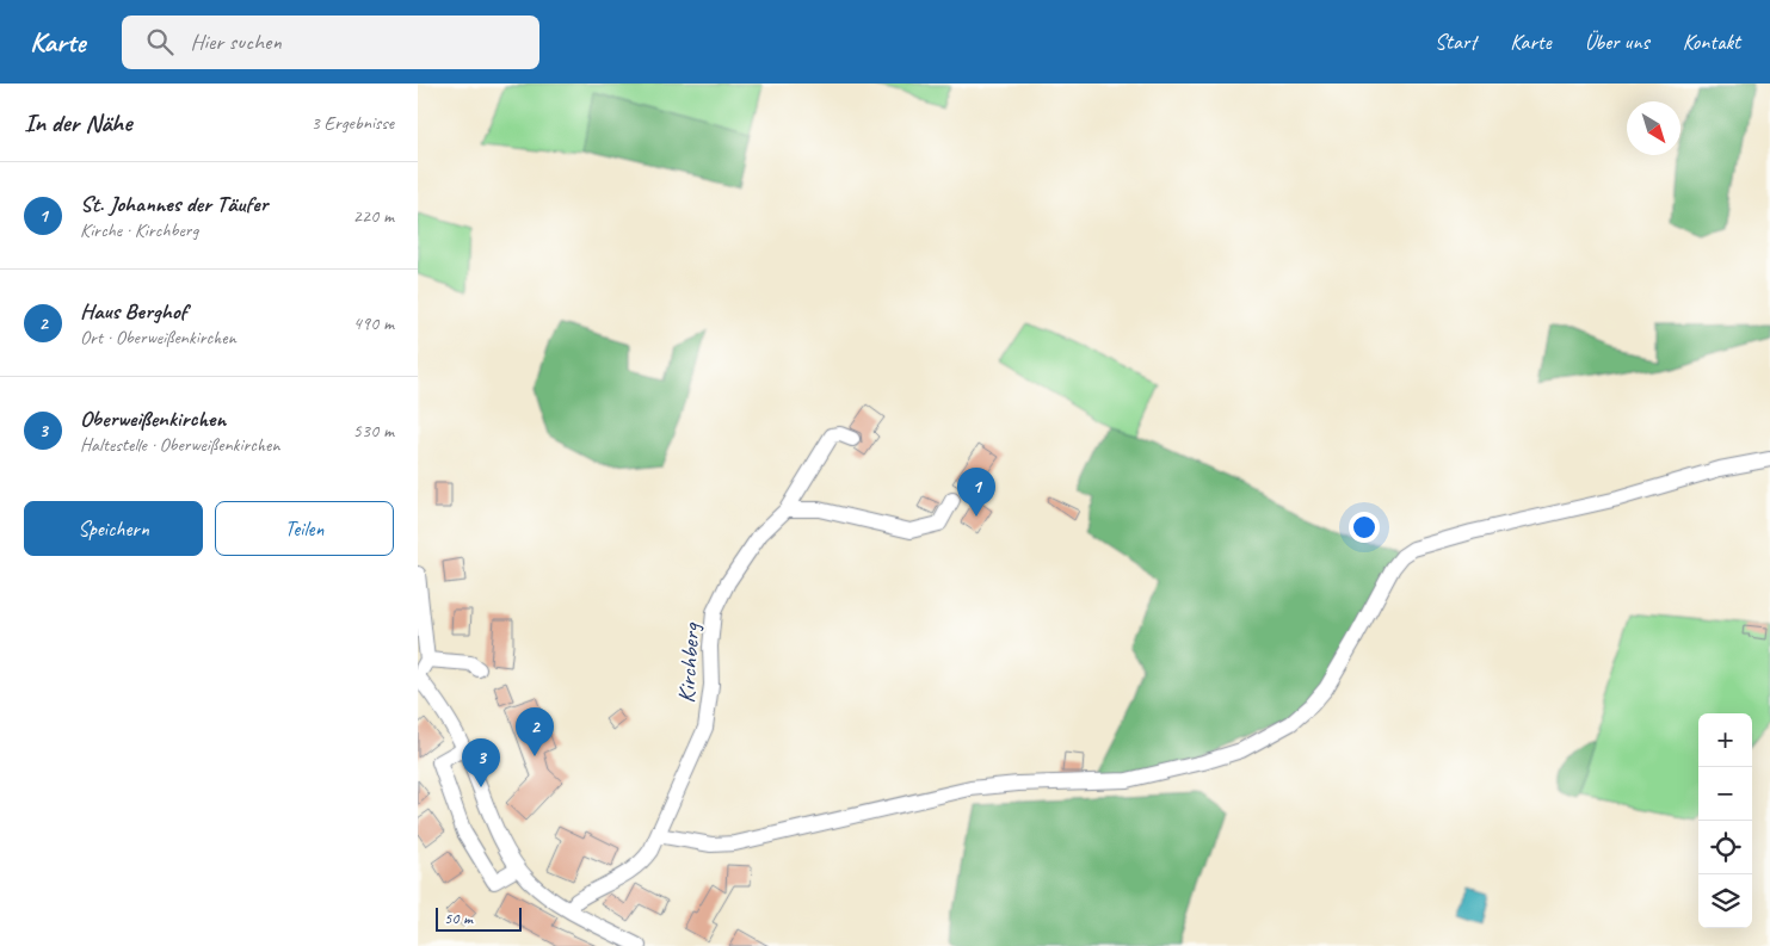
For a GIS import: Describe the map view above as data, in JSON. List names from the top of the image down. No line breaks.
{"streets":{"street":["Kirchberg"]},"scale_bar":"50 m","north":"bottom right","page":{"header":"Karte","search":"Hier suchen","nav":["Start","Karte","Über uns","Kontakt"],"heading":["In der Nähe","3 Ergebnisse"],"list":[{"mark":"1","name":"St. Johannes der Täufer","note":"Kirche · Kirchberg","value":"220 m"},{"mark":"2","name":"Haus Berghof","note":"Ort · Oberweißenkirchen","value":"490 m"},{"mark":"3","name":"Oberweißenkirchen","note":"Haltestelle · Oberweißenkirchen","value":"530 m"}],"pins":["1","2","3"],"buttons":["Speichern","Teilen"],"map_buttons":["+","−"],"scale":"50 m"}}
